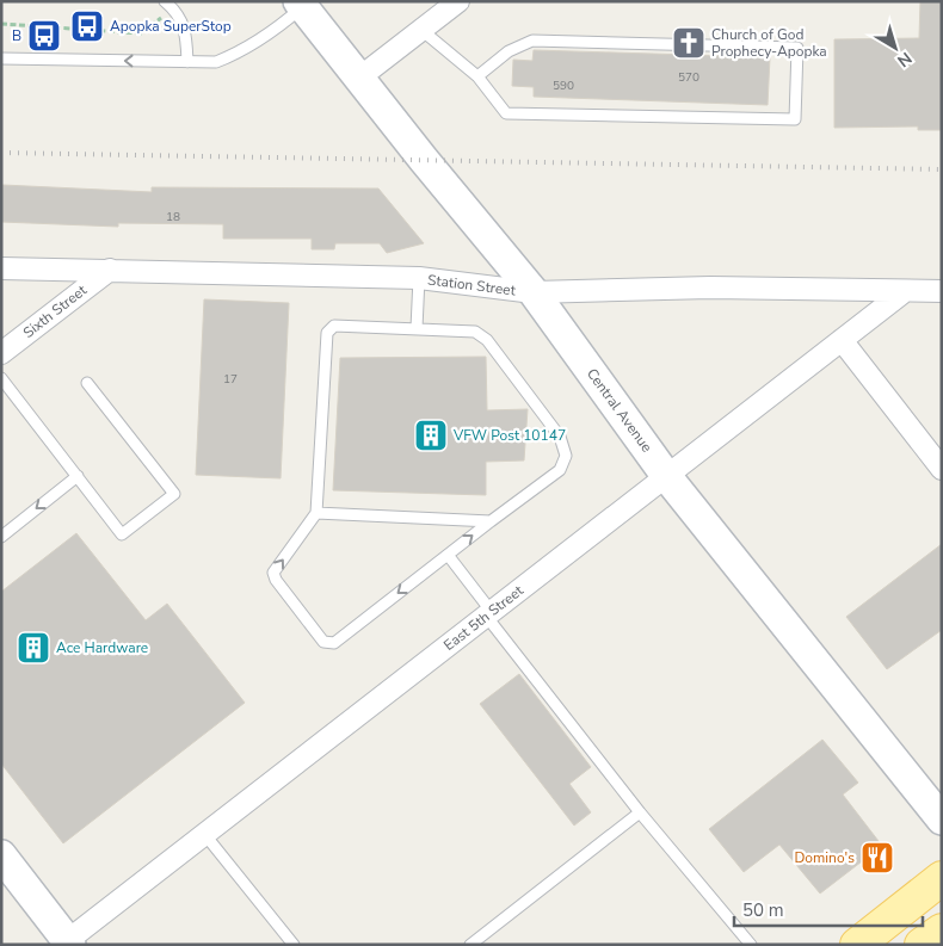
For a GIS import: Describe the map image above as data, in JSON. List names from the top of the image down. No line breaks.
{"streets":{"street":["Station Street","Sixth Street","Central Avenue","East 5th Street"]},"crossings":[["Station Street","Sixth Street"],["Station Street","Central Avenue"],["Station Street","East 5th Street"],["Central Avenue","East 5th Street"]],"places":{"bus stop":["Apopka SuperStop","B"],"church":["Church of God Prophecy-Apopka"],"building":["VFW Post 10147","Ace Hardware"],"restaurant":["Domino's"]},"house_numbers":["570","590","18","17"],"scale_bar":"50 m","north":"bottom right"}
